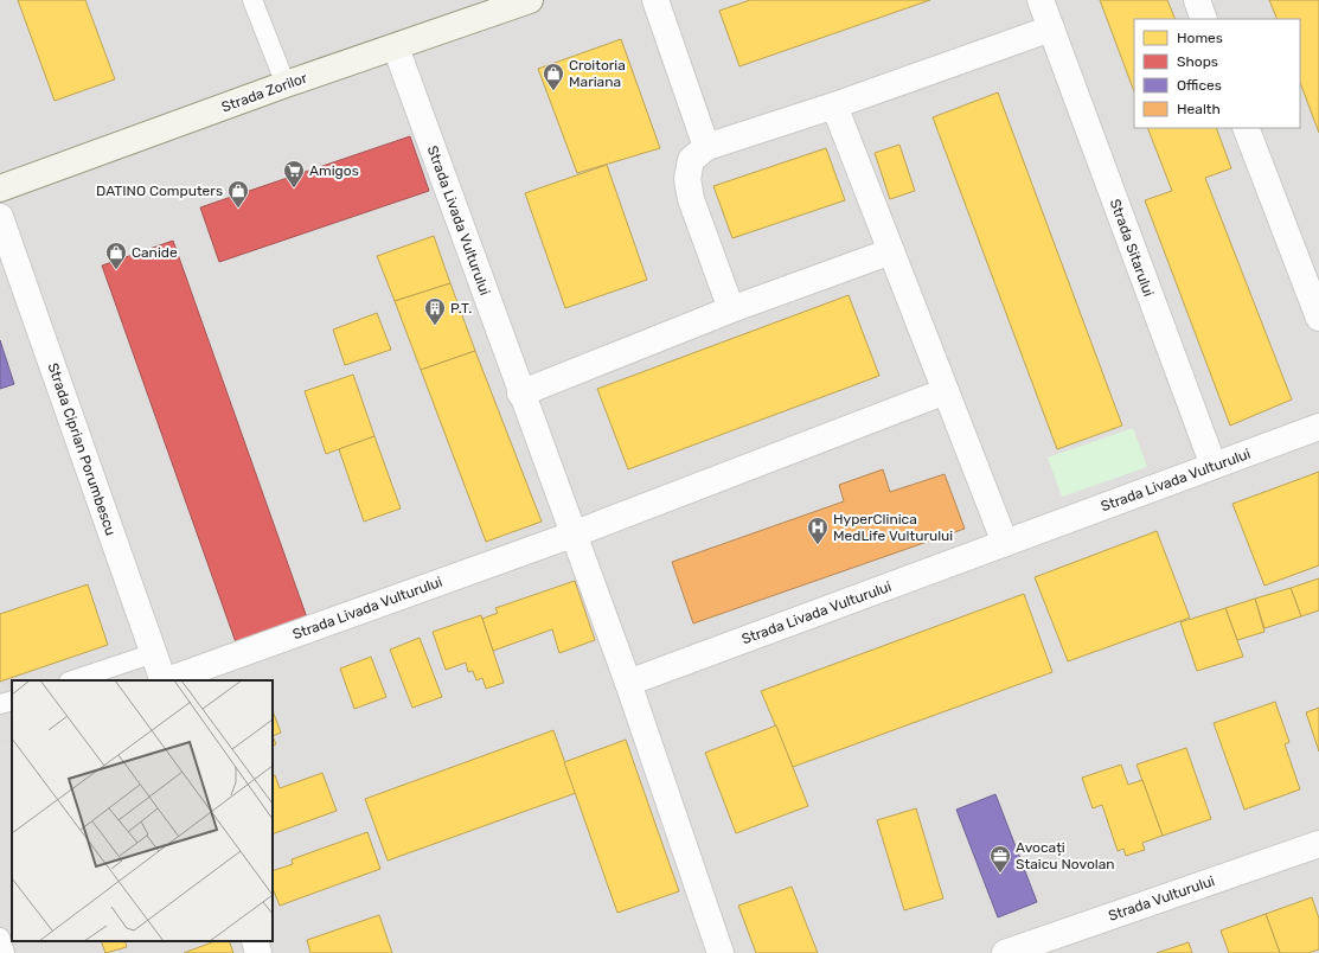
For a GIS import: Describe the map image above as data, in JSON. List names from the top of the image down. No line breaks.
{"streets":{"street":["Strada Zorilor","Strada Livada Vulturului","Strada Sitarului","Strada Ciprian Porumbescu","Strada Vulturului"]},"crossings":[["Strada Zorilor","Strada Livada Vulturului"],["Strada Livada Vulturului","Strada Sitarului"]],"places":{"shop":["Croitoria Mariana","DATINO Computers","Canide"],"supermarket":["Amigos"],"building":["P.T."],"hospital":["HyperClinica MedLife Vulturului"],"office":["Avocați Staicu Novolan"]},"legend":["Homes","Shops","Offices","Health"]}
